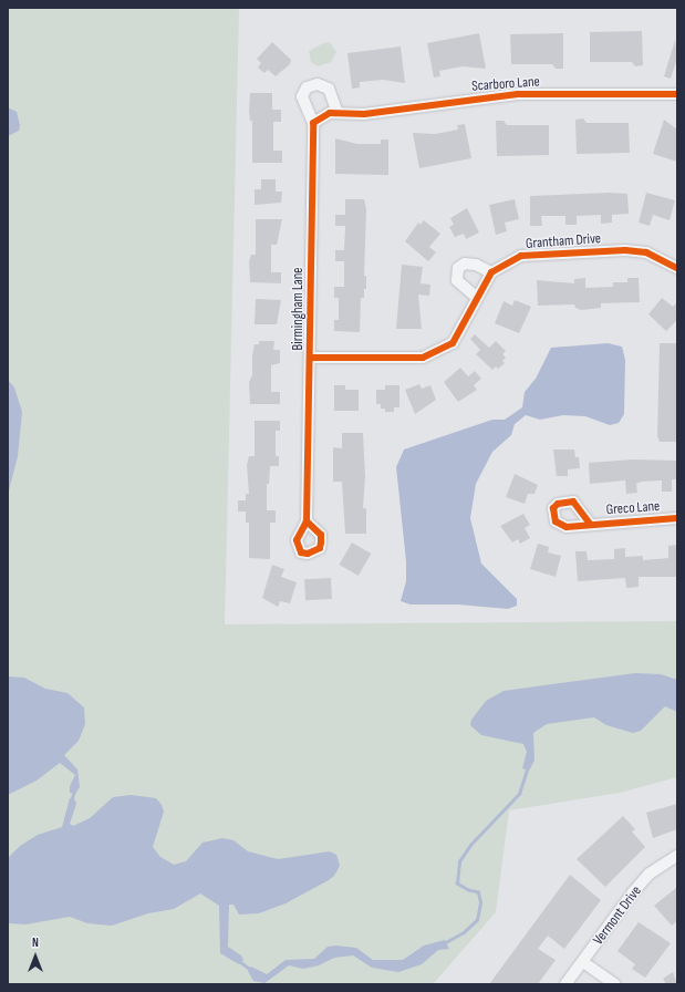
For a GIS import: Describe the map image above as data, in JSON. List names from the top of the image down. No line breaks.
{"streets":{"street":["Scarboro Lane","Grantham Drive","Birmingham Lane","Greco Lane","Vermont Drive"]},"crossings":[["Scarboro Lane","Birmingham Lane"],["Grantham Drive","Birmingham Lane"]],"north":"top"}
